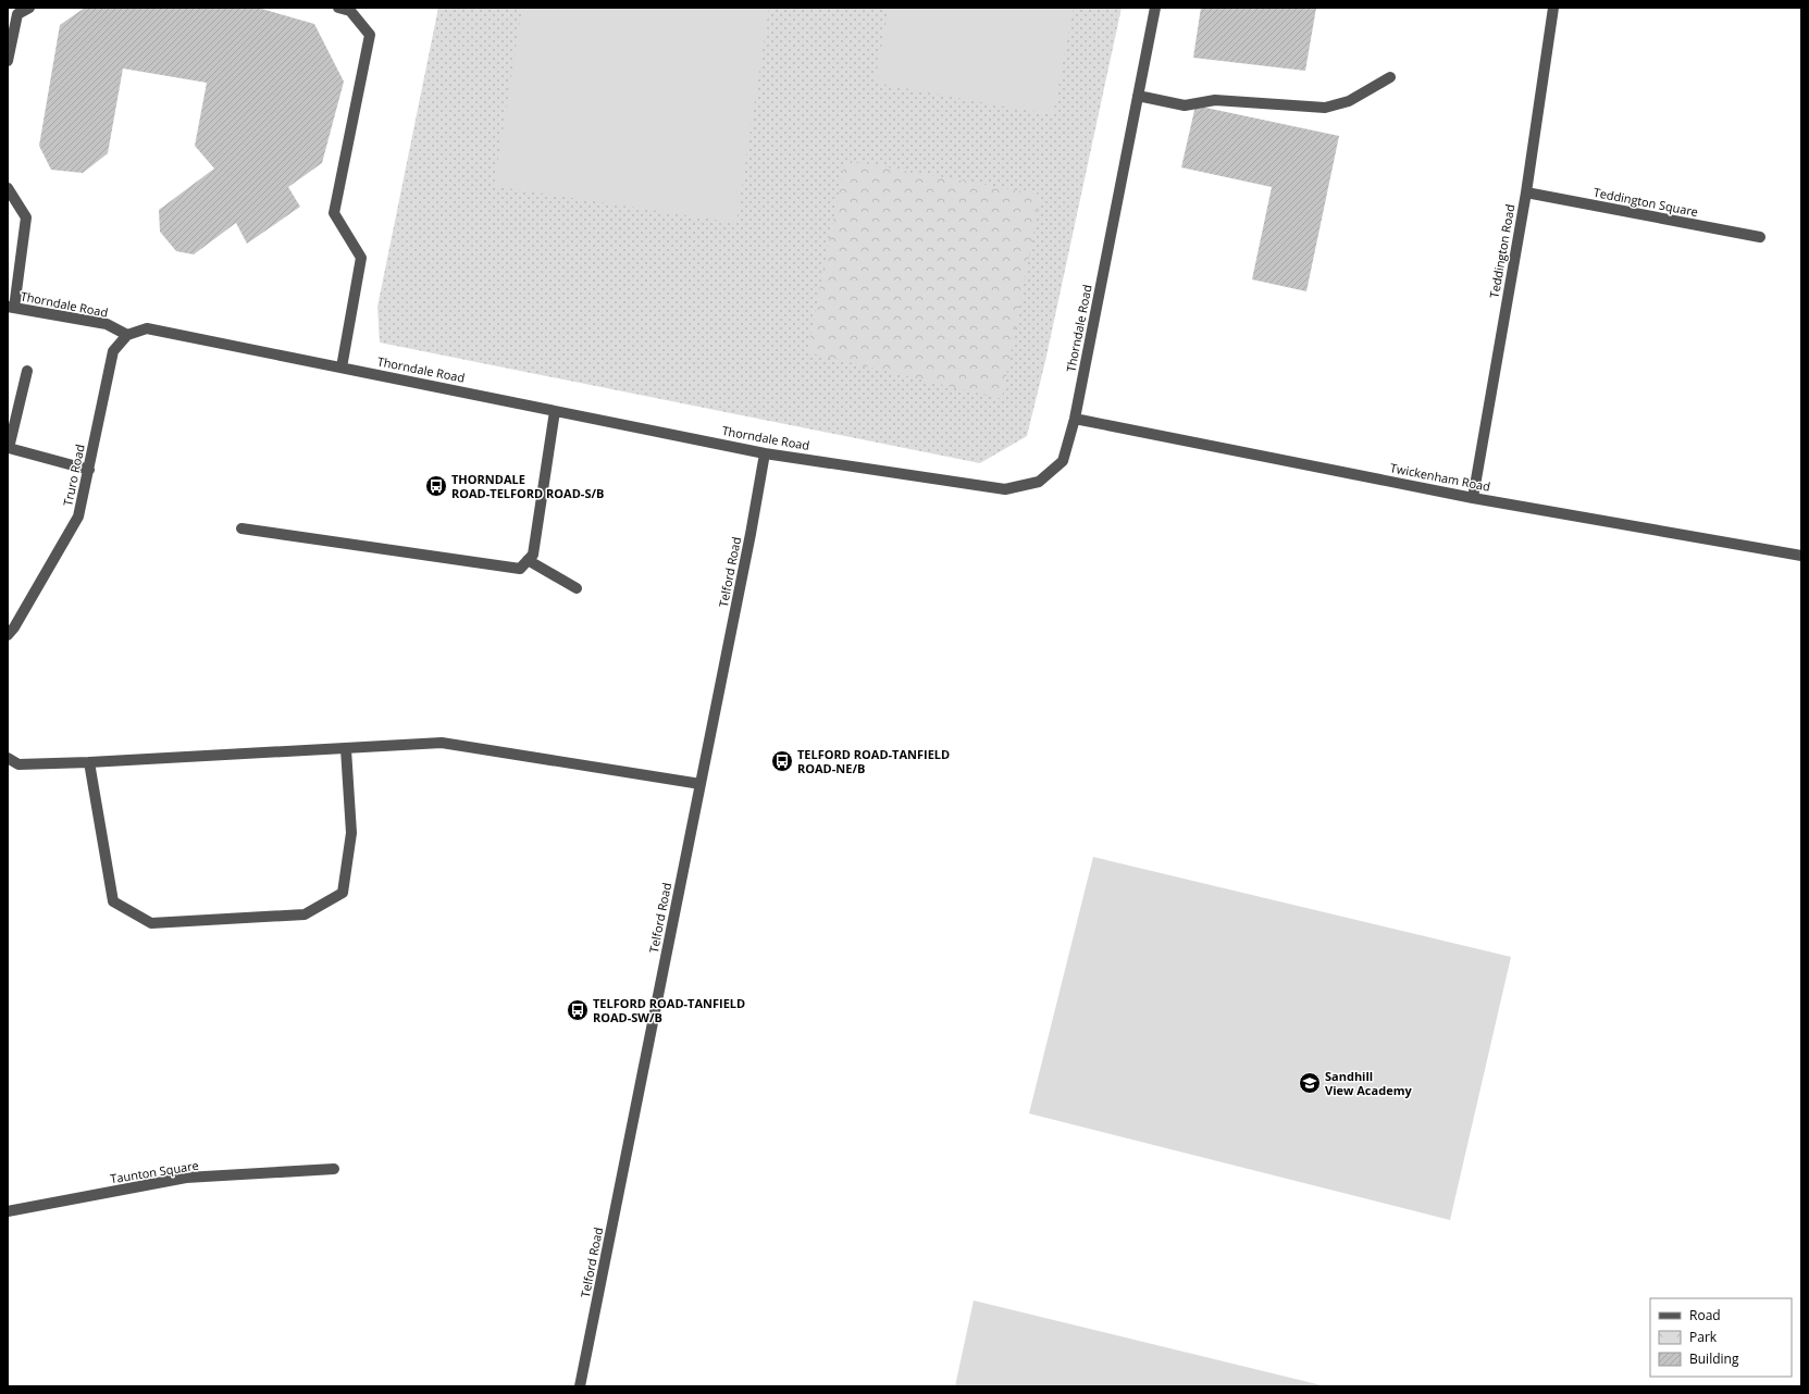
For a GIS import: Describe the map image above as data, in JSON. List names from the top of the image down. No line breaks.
{"streets":{"street":["Teddington Square","Teddington Road","Thorndale Road","Truro Road","Twickenham Road","Telford Road","Taunton Square"]},"crossings":[["Teddington Square","Teddington Road"],["Teddington Road","Twickenham Road"],["Thorndale Road","Truro Road"],["Thorndale Road","Twickenham Road"],["Thorndale Road","Telford Road"]],"places":{"bus stop":["THORNDALE ROAD-TELFORD ROAD-S/B","TELFORD ROAD-TANFIELD ROAD-NE/B","TELFORD ROAD-TANFIELD ROAD-SW/B"],"school or university":["Sandhill View Academy"]},"legend":["Road","Park","Building"]}
